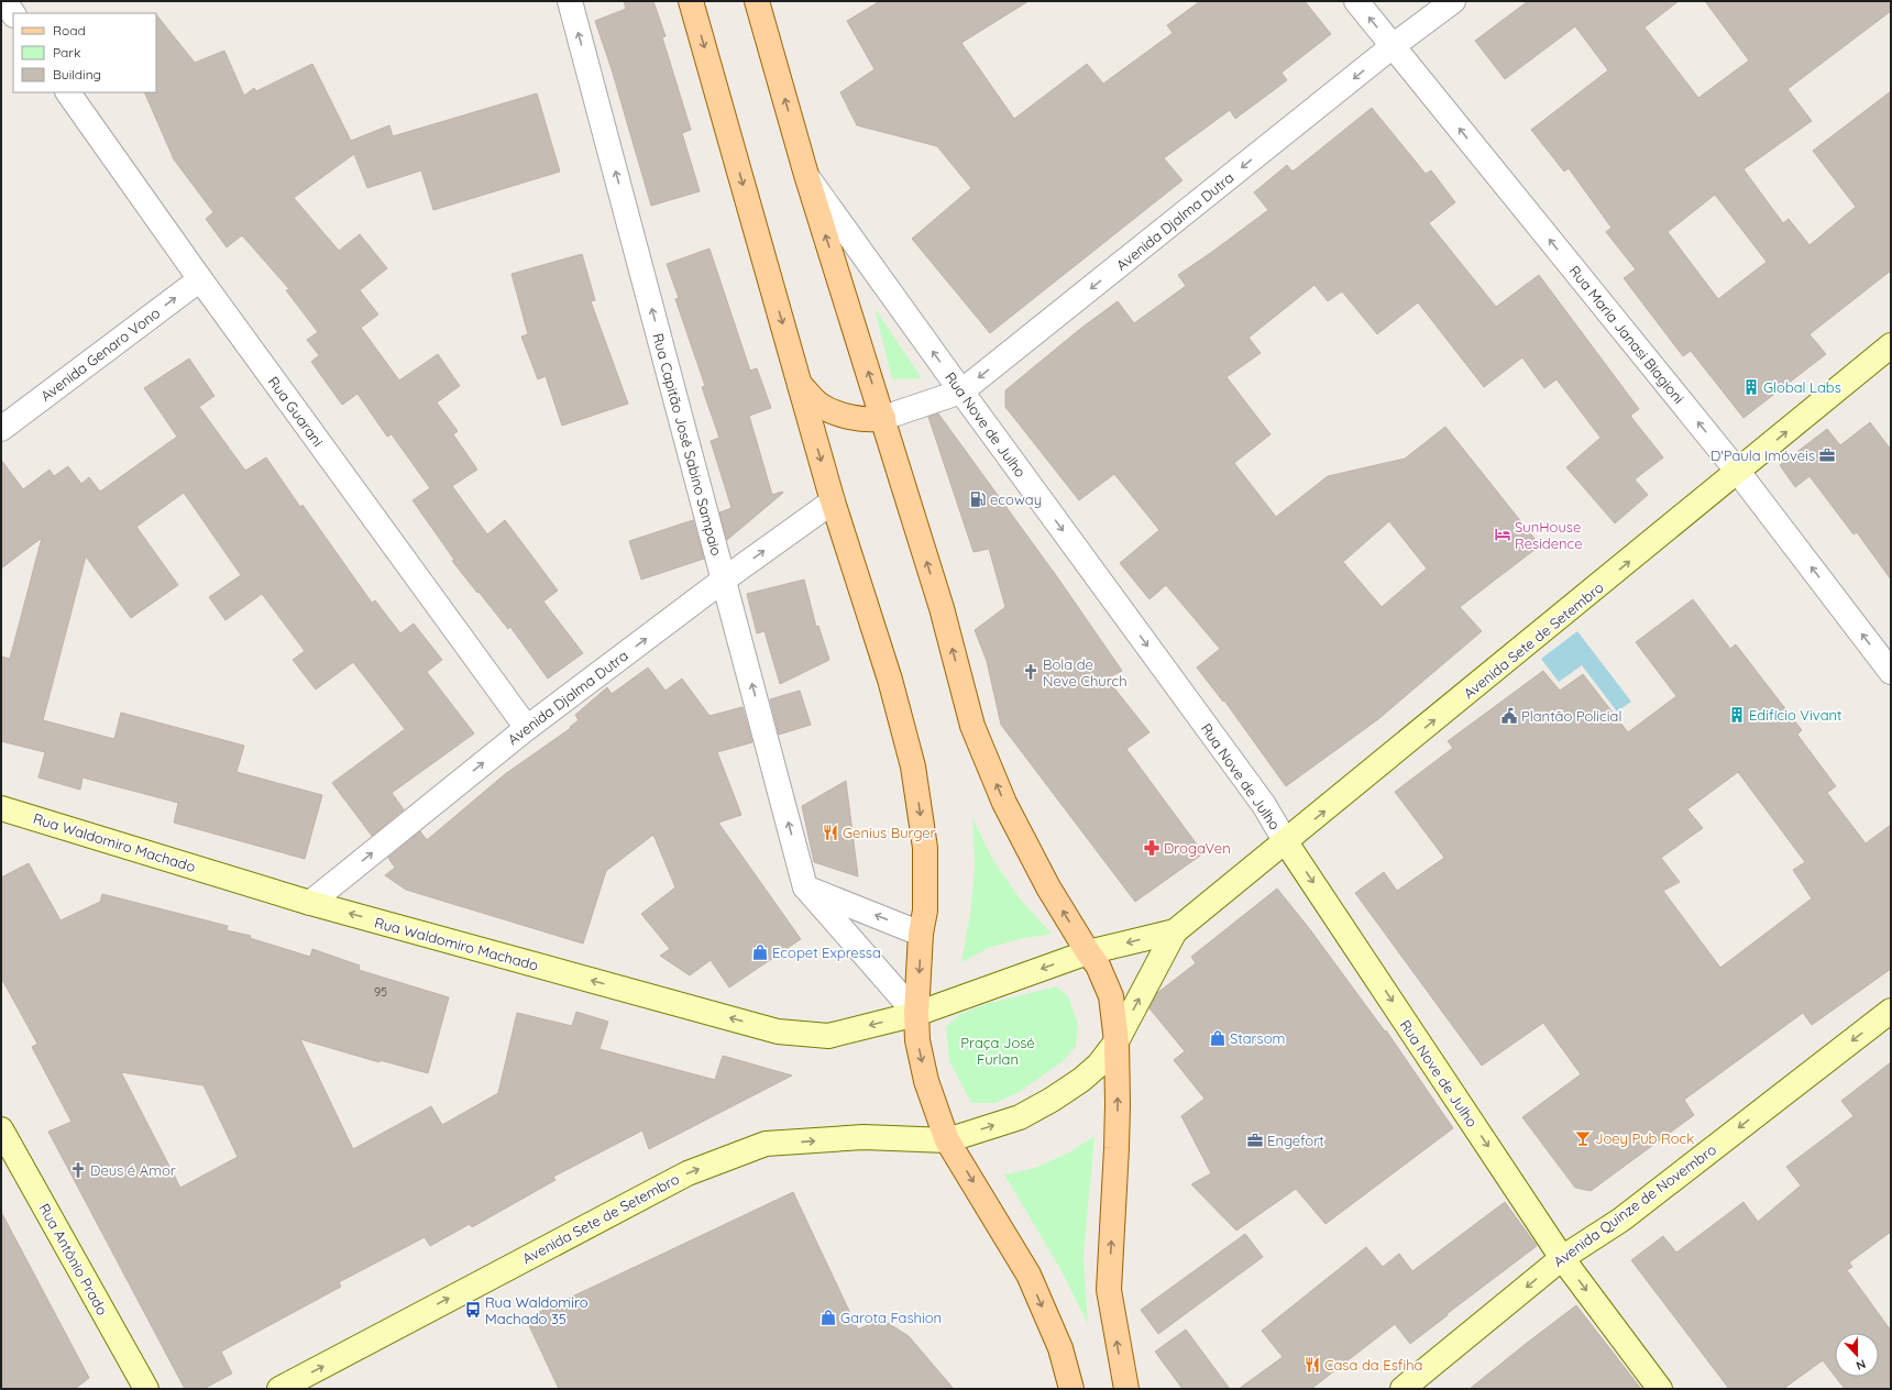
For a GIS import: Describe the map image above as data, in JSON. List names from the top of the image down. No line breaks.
{"streets":{"street":["Avenida Djalma Dutra","Rua Maria Janasi Biagioni","Avenida Genaro Vono","Rua Guarani","Rua Nove de Julho","Rua Capitão José Sabino Sampaio","Avenida Sete de Setembro","Rua Waldomiro Machado","Avenida Quinze de Novembro","Rua Antônio Prado"]},"crossings":[["Avenida Djalma Dutra","Rua Maria Janasi Biagioni"],["Avenida Djalma Dutra","Rua Guarani"],["Avenida Djalma Dutra","Rua Nove de Julho"],["Avenida Djalma Dutra","Rua Capitão José Sabino Sampaio"],["Avenida Djalma Dutra","Rua Waldomiro Machado"],["Rua Maria Janasi Biagioni","Avenida Sete de Setembro"],["Avenida Genaro Vono","Rua Guarani"],["Rua Nove de Julho","Avenida Sete de Setembro"],["Rua Nove de Julho","Avenida Quinze de Novembro"],["Rua Capitão José Sabino Sampaio","Rua Waldomiro Machado"],["Avenida Sete de Setembro","Rua Waldomiro Machado"]],"one_way":["Rua Maria Janasi Biagioni","Avenida Genaro Vono","Rua Capitão José Sabino Sampaio","Avenida Sete de Setembro","Rua Waldomiro Machado","Avenida Quinze de Novembro"],"parks":["Praça José Furlan"],"places":{"building":["Global Labs","Edifício Vivant"],"office":["D'Paula Imóveis","Engefort"],"fuel station":["ecoway"],"hotel":["SunHouse Residence"],"church":["Bola de Neve Church","Deus é Amor"],"public building":["Plantão Policial"],"restaurant":["Genius Burger","Casa da Esfiha"],"pharmacy":["DrogaVen"],"shop":["Ecopet Expressa","Starsom","Garota Fashion"],"bar":["Joey Pub Rock"],"bus stop":["Rua Waldomiro Machado 35"]},"house_numbers":["95"],"legend":["Road","Park","Building"],"north":"bottom"}
